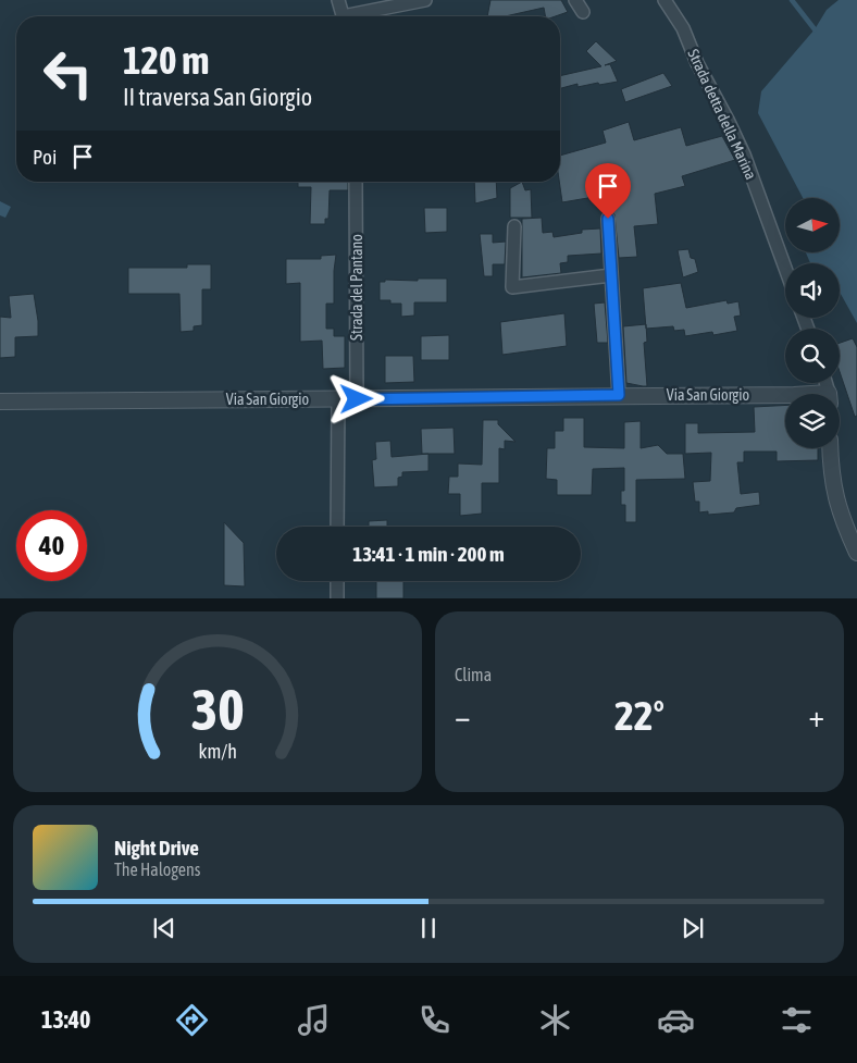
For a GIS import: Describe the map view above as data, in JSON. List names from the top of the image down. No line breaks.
{"streets":{"street":["Strada detta della Marina","Strada del Pantano","Via San Giorgio"]},"crossings":[["Strada del Pantano","Via San Giorgio"]],"north":"right","page":{"turn":["120 m","II traversa San Giorgio"],"then":"Poi","limit":"40","trip":"13:41 · 1 min · 200 m","tile":"Clima","heat":["−","22°","+"],"song":["Night Drive","The Halogens"],"tabs":"13:40","gauge":["30","km/h"]}}
